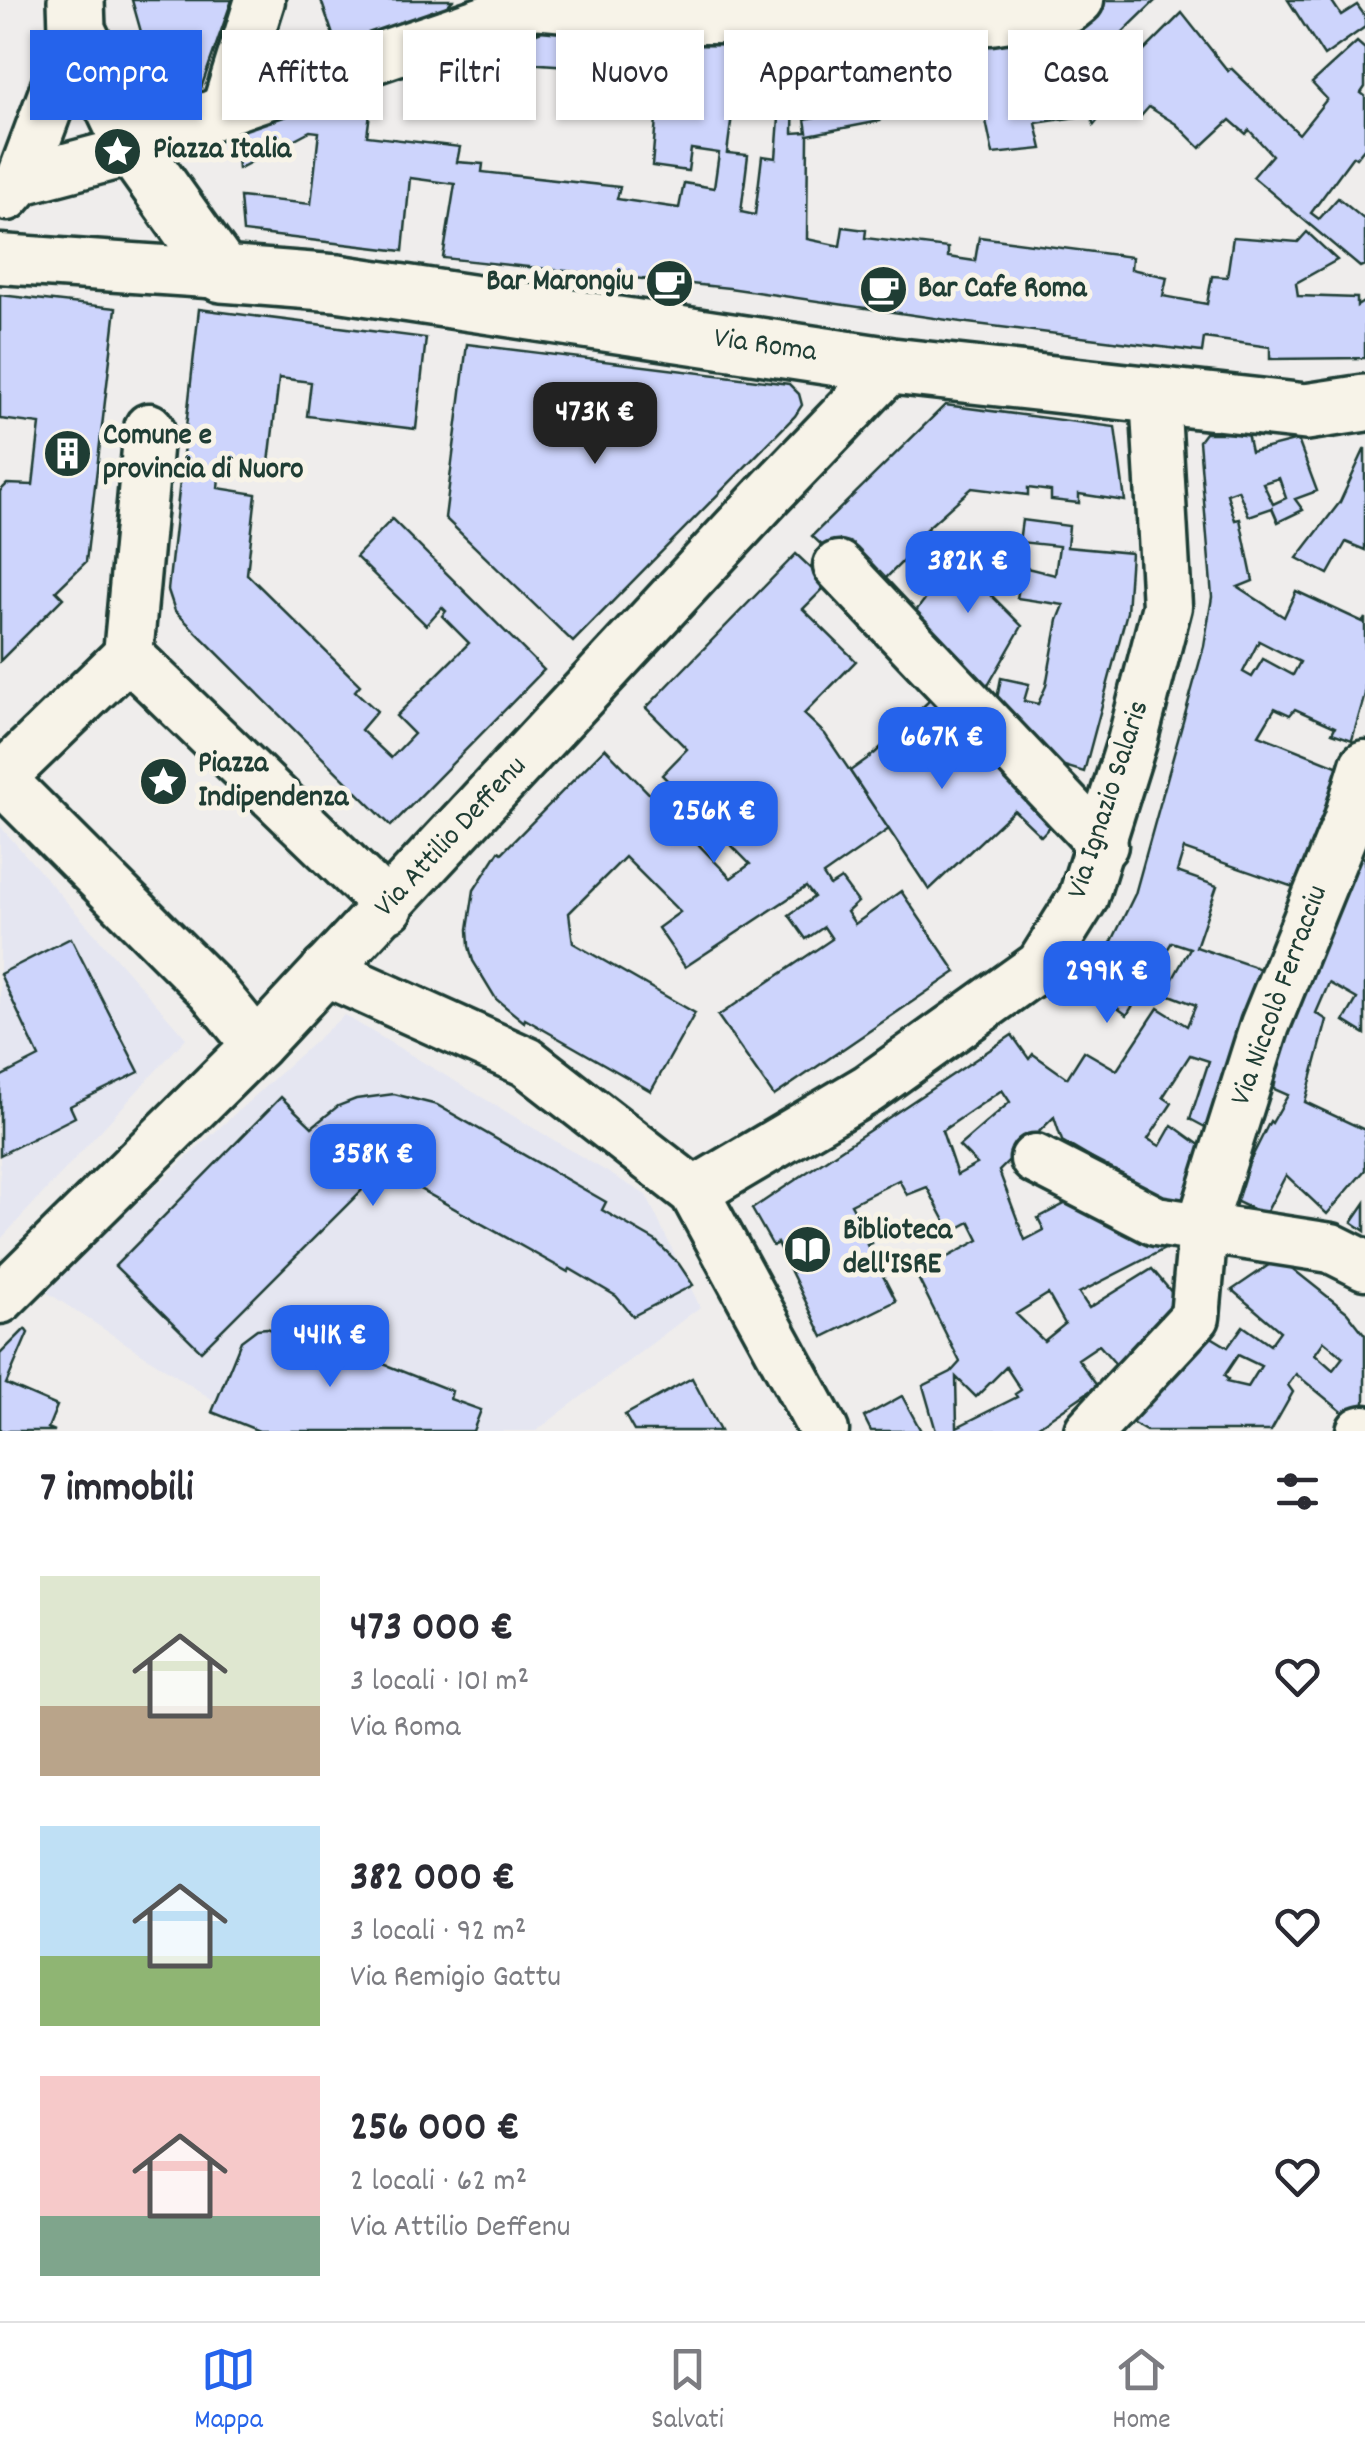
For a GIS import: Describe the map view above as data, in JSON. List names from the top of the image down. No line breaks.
{"streets":{"street":["Via Roma","Via Ignazio Salaris","Via Attilio Deffenu","Via Niccolò Ferracciu"]},"crossings":[["Via Roma","Via Ignazio Salaris"],["Via Roma","Via Attilio Deffenu"]],"places":{"place":["Piazza Italia","Piazza Indipendenza"],"cafe":["Bar Marongiu","Bar Cafe Roma"],"building":["Comune e provincia di Nuoro"],"library":["Biblioteca dell'ISRE"]},"page":{"chip":["Compra","Affitta","Filtri","Nuovo","Appartamento","Casa"],"price":["473K €","382K €","667K €","256K €","299K €","358K €","441K €"],"heading":"7 immobili","list":[{"name":"473 000 €","note":"3 locali · 101 m² · Via Roma"},{"name":"382 000 €","note":"3 locali · 92 m² · Via Remigio Gattu"},{"name":"256 000 €","note":"2 locali · 62 m² · Via Attilio Deffenu"}],"tabs":["Mappa","Salvati","Home"]}}
